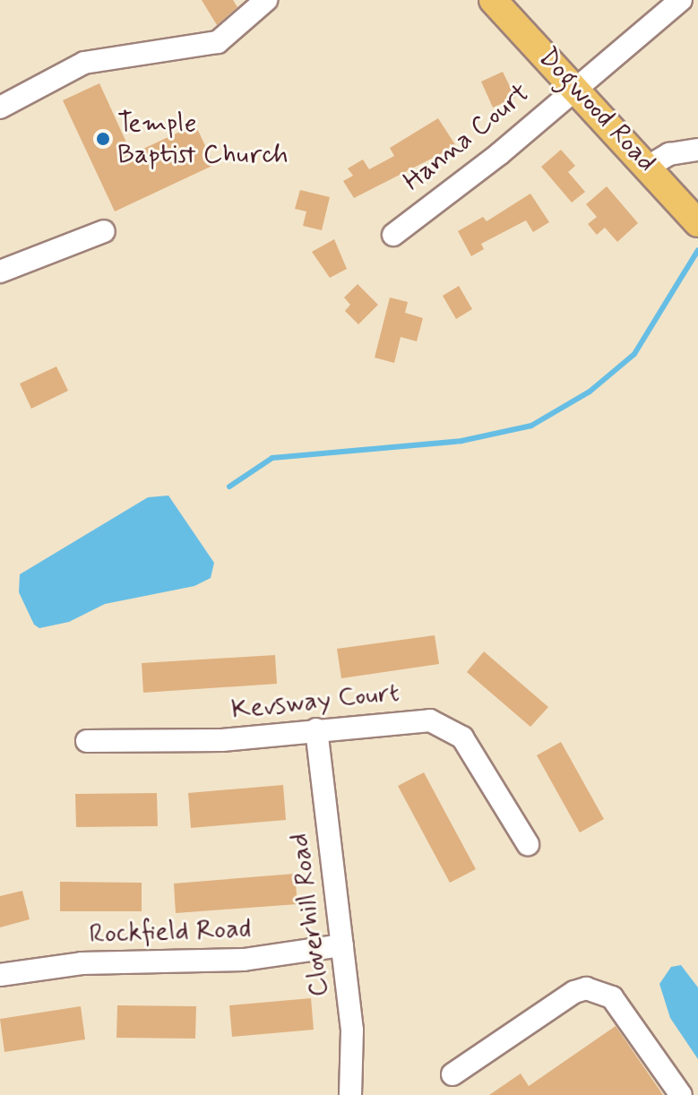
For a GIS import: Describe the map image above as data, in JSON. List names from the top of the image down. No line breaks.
{"streets":{"main road":["Dogwood Road"],"street":["Hanna Court","Kevsway Court","Cloverhill Road","Rockfield Road"]},"crossings":[["Dogwood Road","Hanna Court"],["Kevsway Court","Cloverhill Road"],["Cloverhill Road","Rockfield Road"]],"places":["Temple Baptist Church"]}
